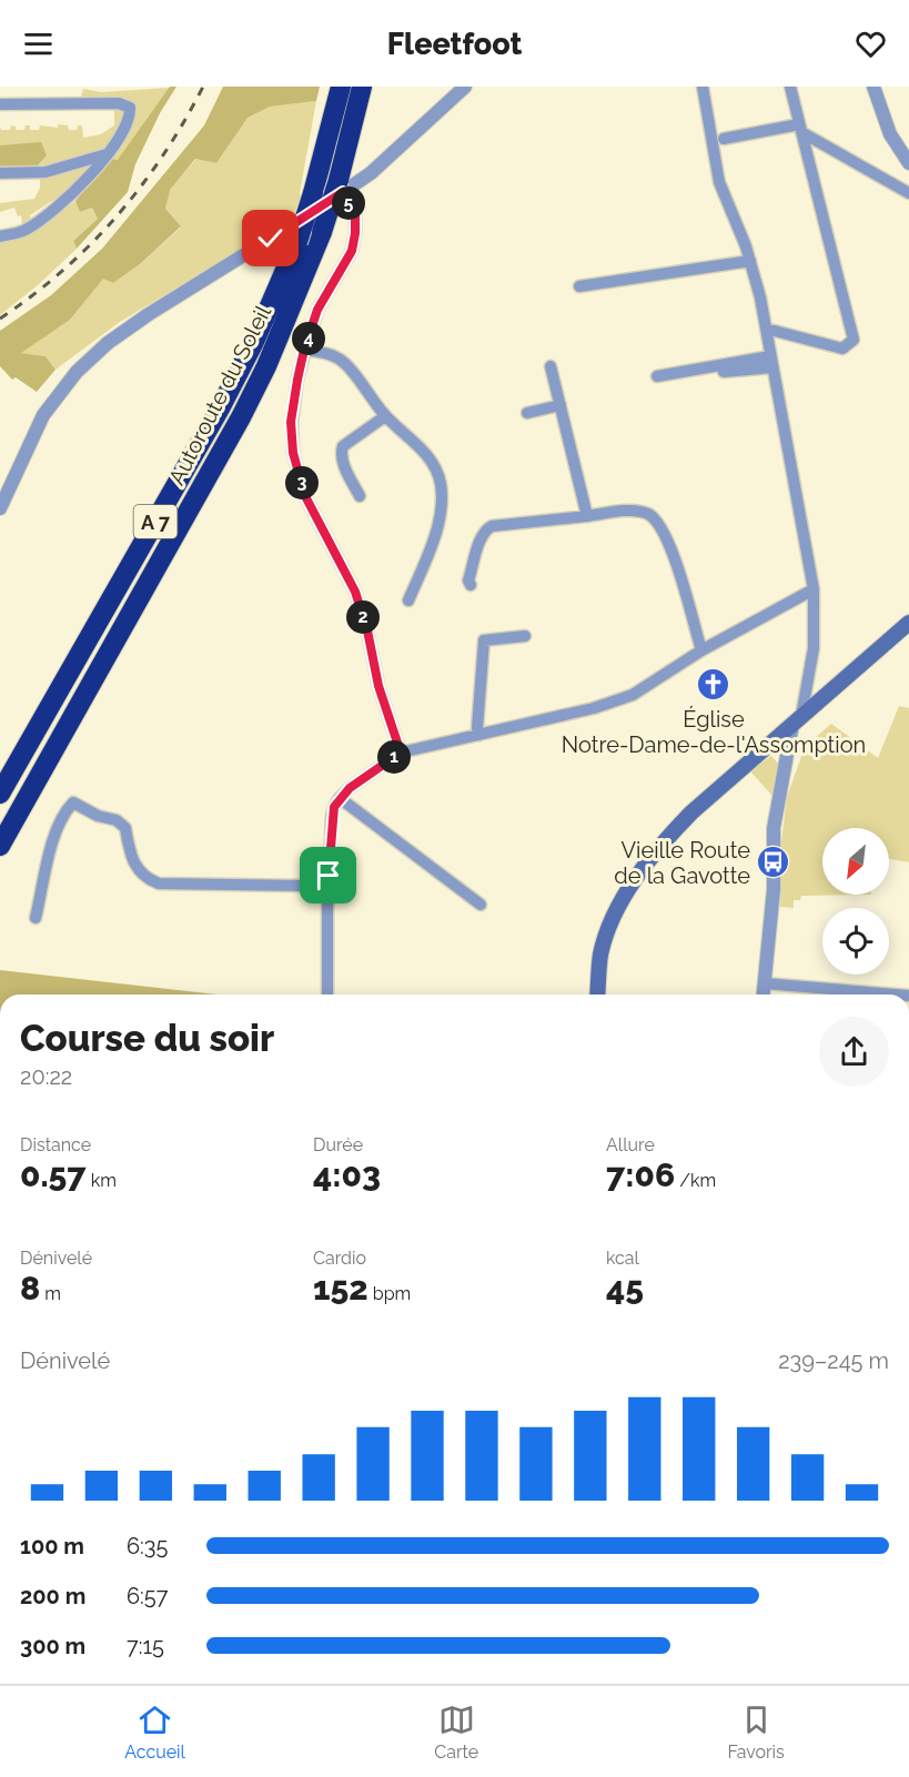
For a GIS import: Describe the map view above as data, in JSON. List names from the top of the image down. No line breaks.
{"streets":{"highway":["Autoroute du Soleil","A 7"]},"places":{"church":["Église Notre-Dame-de-l'Assomption"],"bus stop":["Vieille Route de la Gavotte"]},"north":"bottom left","page":{"header":"Fleetfoot","pins":["5","4","3","2","1"],"heading":["Course du soir","20:22"],"stats":[["Distance","0.57 km"],["Durée","4:03"],["Allure","7:06 /km"],["Dénivelé","8 m"],["Cardio","152 bpm"],["kcal","45"]],"chart":["Dénivelé","239–245 m"],"list":[{"name":"100 m","note":"6:35"},{"name":"200 m","note":"6:57"},{"name":"300 m","note":"7:15"}],"tabs":["Accueil","Carte","Favoris"]}}
